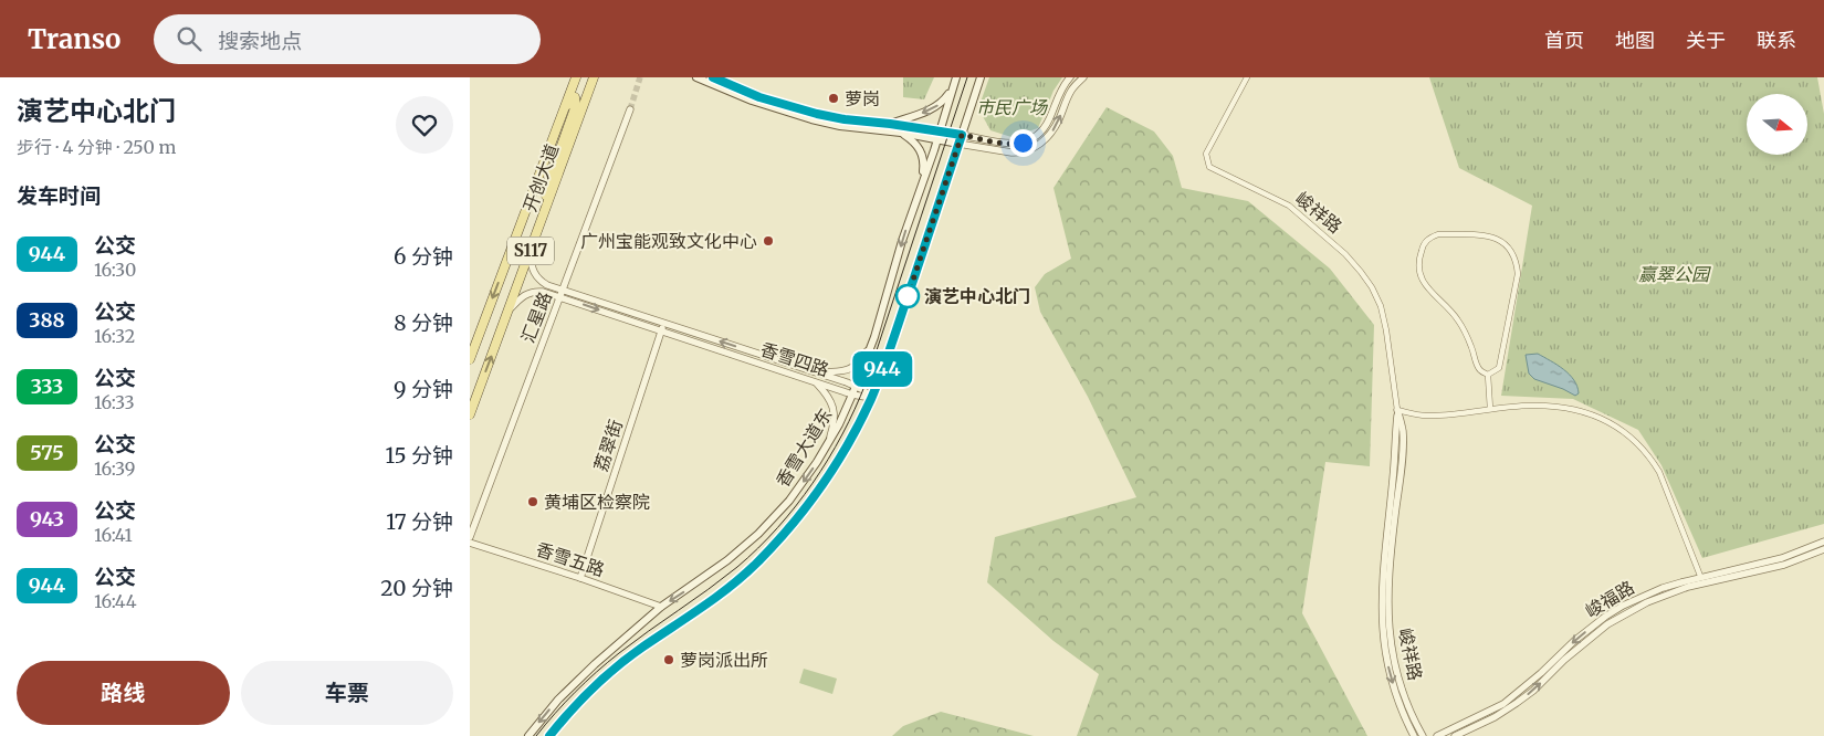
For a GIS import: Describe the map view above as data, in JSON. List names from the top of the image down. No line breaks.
{"streets":{"main road":["开创大道","S117","香雪大道东"],"street":["峻祥路","汇星路","香雪四路","荔翠街","香雪五路","峻福路"]},"crossings":[["开创大道","香雪四路"],["汇星路","香雪四路"],["香雪四路","荔翠街"],["香雪四路","香雪大道东"],["荔翠街","香雪五路"],["香雪大道东","香雪五路"]],"parks":["市民广场","赢翠公园"],"places":["萝岗","广州宝能观致文化中心","演艺中心北门","黄埔区检察院","萝岗派出所"],"lines":["bus line 944"],"north":"right","page":{"header":"Transo","search":"搜索地点","nav":["首页","地图","关于","联系"],"heading":[["演艺中心北门","步行 · 4 分钟 · 250 m"],"发车时间"],"on_map":"944","list":[{"mark":"944","name":"公交","note":"16:30","value":"6 分钟"},{"mark":"388","name":"公交","note":"16:32","value":"8 分钟"},{"mark":"333","name":"公交","note":"16:33","value":"9 分钟"},{"mark":"575","name":"公交","note":"16:39","value":"15 分钟"},{"mark":"943","name":"公交","note":"16:41","value":"17 分钟"},{"mark":"944","name":"公交","note":"16:44","value":"20 分钟"}],"buttons":["路线","车票"]}}
